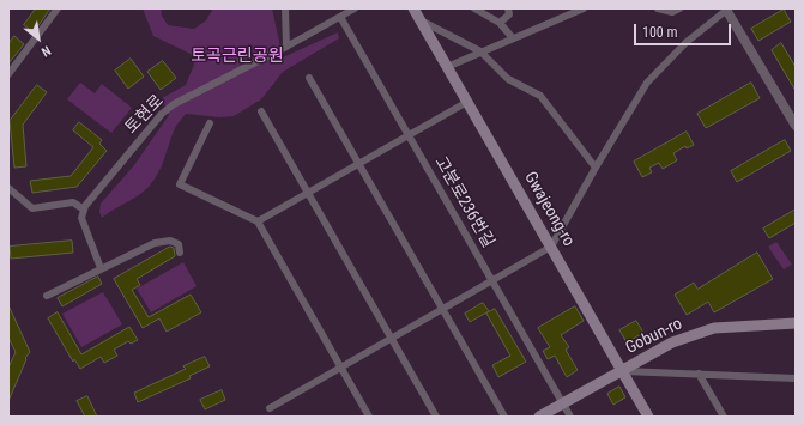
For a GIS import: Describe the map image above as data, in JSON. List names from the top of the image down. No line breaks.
{"streets":{"main road":["Gwajeong-ro","Gobun-ro"],"street":["토현로","고분로236번길"]},"crossings":[["토현로","고분로236번길"],["고분로236번길","Gobun-ro"],["Gwajeong-ro","Gobun-ro"]],"parks":["토곡근린공원"],"scale_bar":"100 m","north":"bottom right"}
